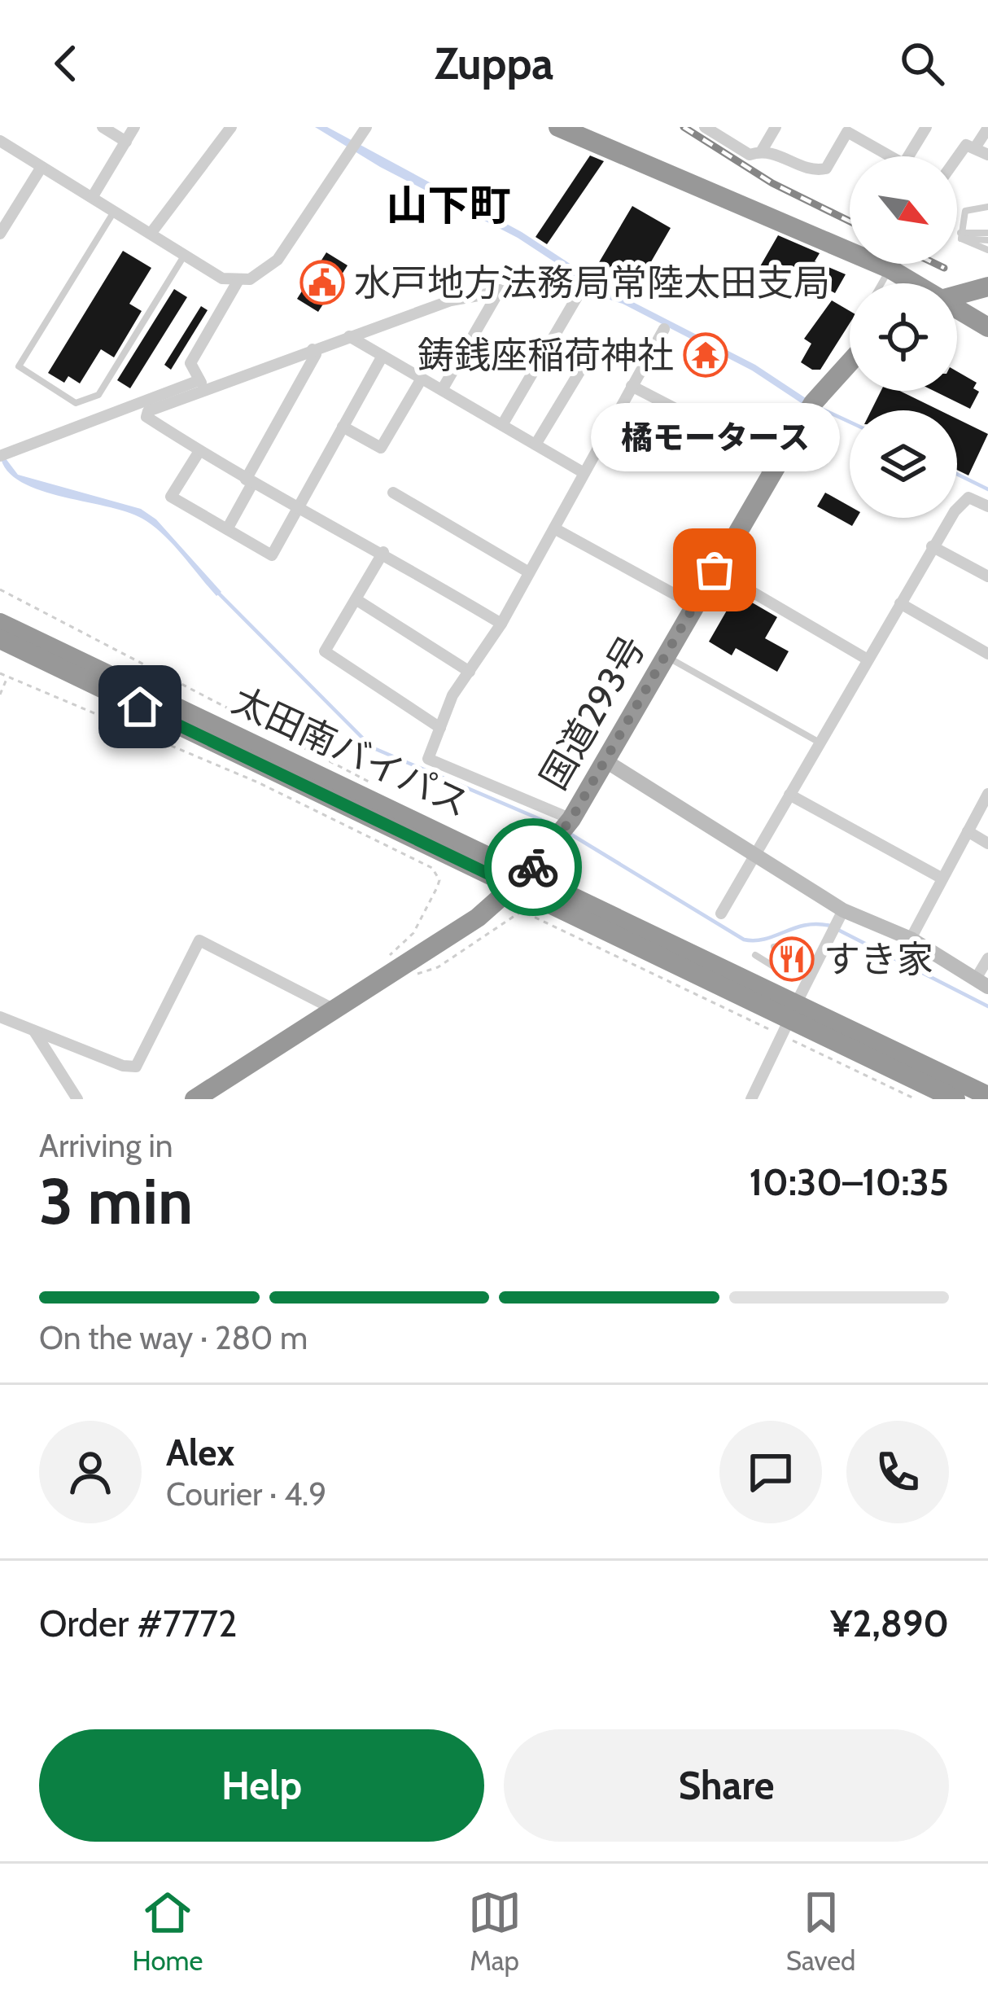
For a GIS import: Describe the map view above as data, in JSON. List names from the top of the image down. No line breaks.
{"streets":{"highway":["国道293号","太田南バイパス"]},"crossings":[["国道293号","太田南バイパス"]],"districts":["山下町"],"places":{"public building":["水戸地方法務局常陸太田支局"],"temple":["鋳銭座稲荷神社"],"other":["橘モータース"],"restaurant":["すき家"]},"north":"bottom right","page":{"header":"Zuppa","bubble":"橘モータース","heading":["3 min","Arriving in","10:30–10:35"],"panel":["Alex","Courier · 4.9","Order #7772","¥2,890"],"bar":"On the way · 280 m","buttons":["Help","Share"],"tabs":["Home","Map","Saved"]}}
